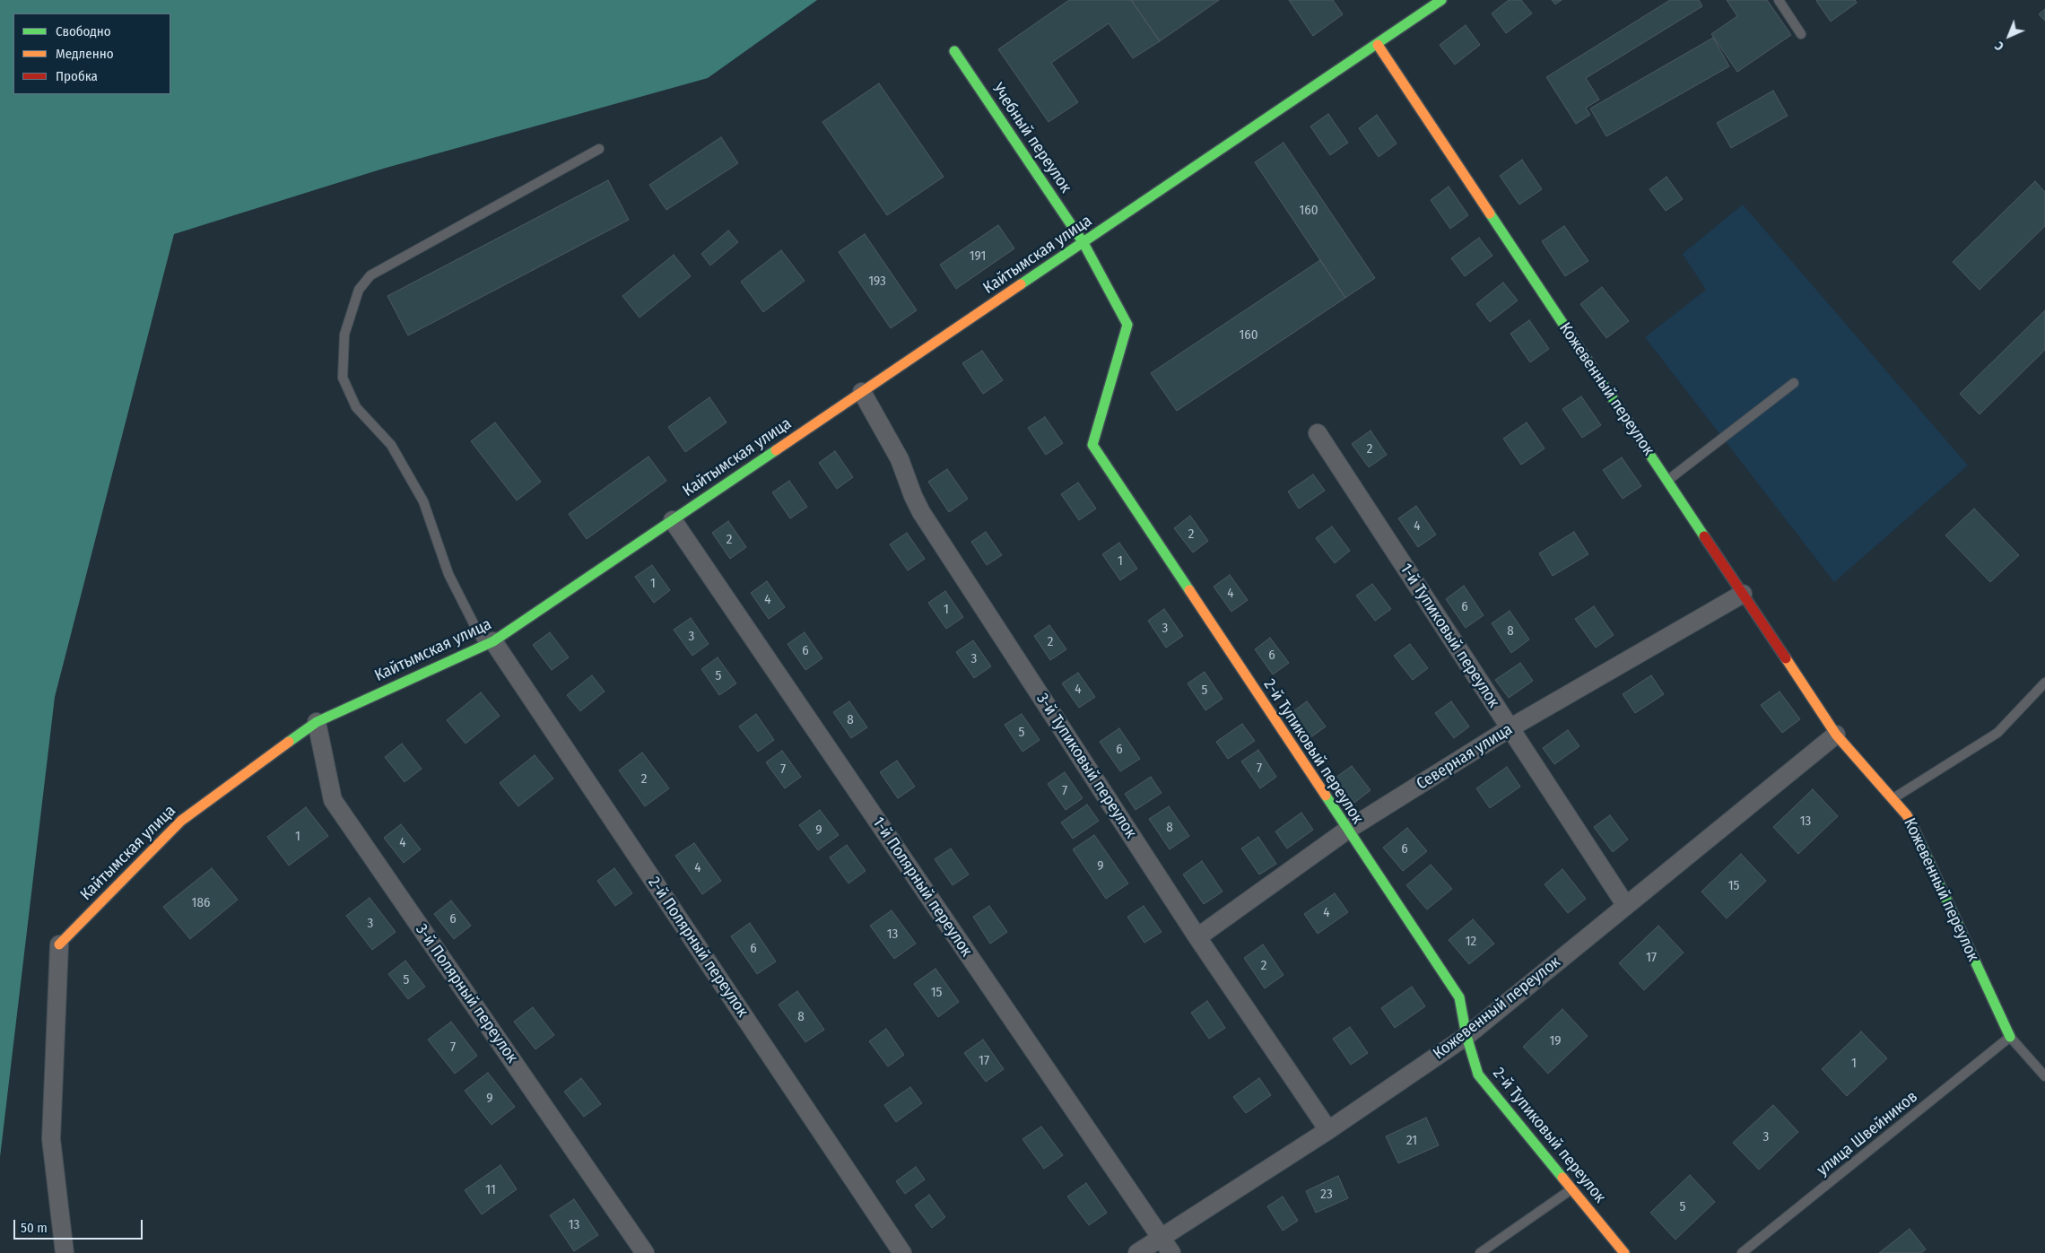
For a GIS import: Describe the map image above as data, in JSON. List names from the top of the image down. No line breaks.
{"streets":{"street":["Учебный переулок","Кайтымская улица","Кожевенный переулок","1-й Тупиковый переулок","2-й Тупиковый переулок","Северная улица","3-й Тупиковый переулок","1-й Полярный переулок","2-й Полярный переулок","3-й Полярный переулок"],"lane":["улица Швейников"]},"crossings":[["Учебный переулок","Кайтымская улица"],["Учебный переулок","2-й Тупиковый переулок"],["Кайтымская улица","Кожевенный переулок"],["Кайтымская улица","2-й Тупиковый переулок"],["Кайтымская улица","3-й Тупиковый переулок"],["Кайтымская улица","1-й Полярный переулок"],["Кайтымская улица","2-й Полярный переулок"],["Кайтымская улица","3-й Полярный переулок"],["Кожевенный переулок","1-й Тупиковый переулок"],["Кожевенный переулок","2-й Тупиковый переулок"],["Кожевенный переулок","Северная улица"],["Кожевенный переулок","3-й Тупиковый переулок"],["Кожевенный переулок","1-й Полярный переулок"],["Кожевенный переулок","улица Швейников"],["1-й Тупиковый переулок","Северная улица"],["2-й Тупиковый переулок","Северная улица"],["Северная улица","3-й Тупиковый переулок"]],"house_numbers":["160","191","193","160","2","4","2","2","1","1","4","4","6","1","3","8","3","2","6","6","3","5","4","5","8","5","6","7","7","2","7","13","8","9","1","4","6","9","4","15","186","4","6","3","13","12","6","17","2","5","15","8","19","7","17","1","9","3","21","11","23","5","13"],"legend":["Свободно","Медленно","Пробка"],"scale_bar":"50 m","north":"bottom left"}
